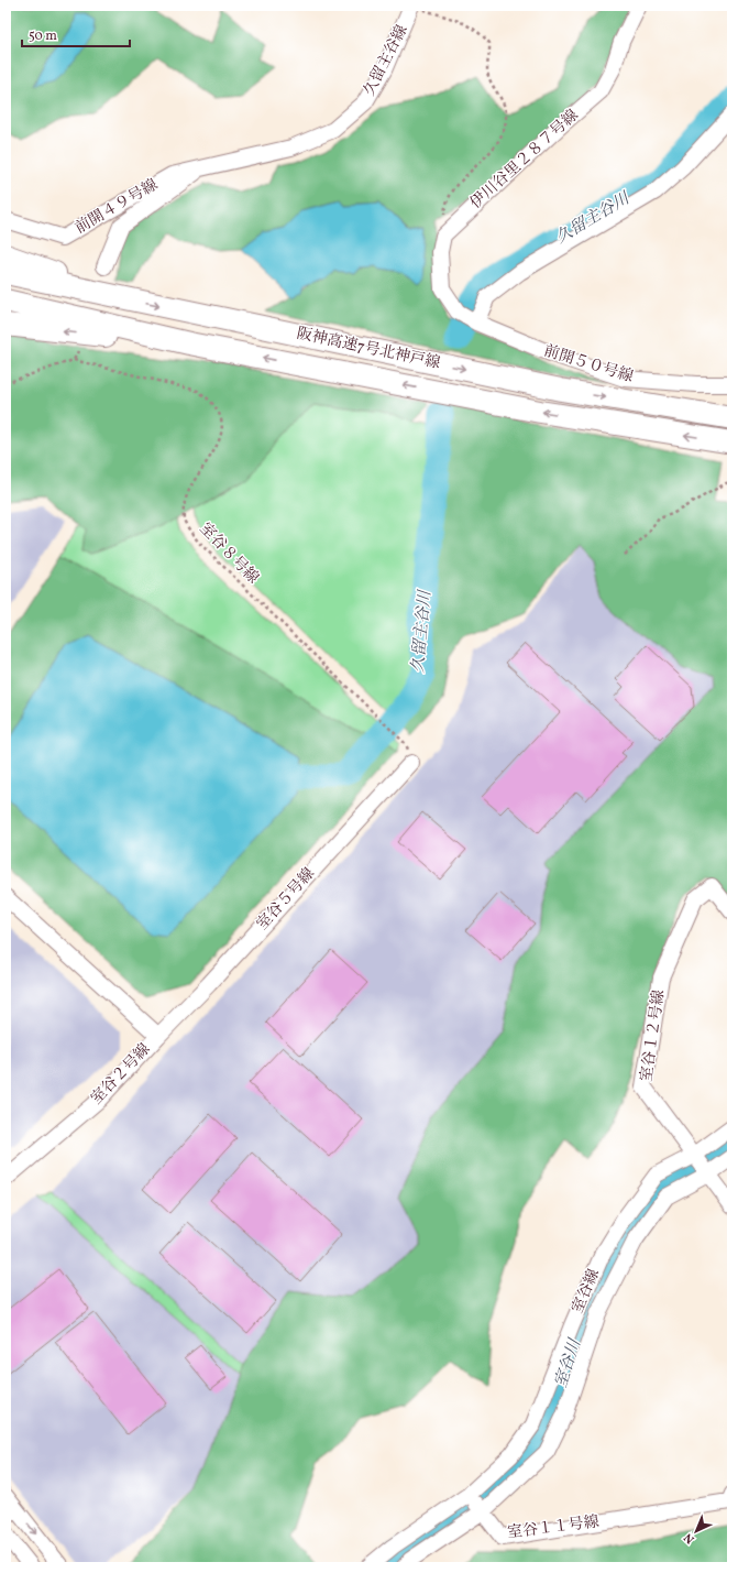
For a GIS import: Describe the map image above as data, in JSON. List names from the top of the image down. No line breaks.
{"streets":{"highway":["阪神高速7号北神戸線"],"street":["久留主谷線","伊川谷里２８７号線","前開４９号線","前開５０号線","室谷５号線","室谷１２号線","室谷２号線","室谷線","室谷１１号線"],"path":["室谷８号線"]},"crossings":[["久留主谷線","前開４９号線"],["室谷８号線","室谷５号線"],["室谷５号線","室谷２号線"],["室谷１２号線","室谷線"]],"water":["久留主谷川","室谷川"],"scale_bar":"50 m","north":"bottom left"}
